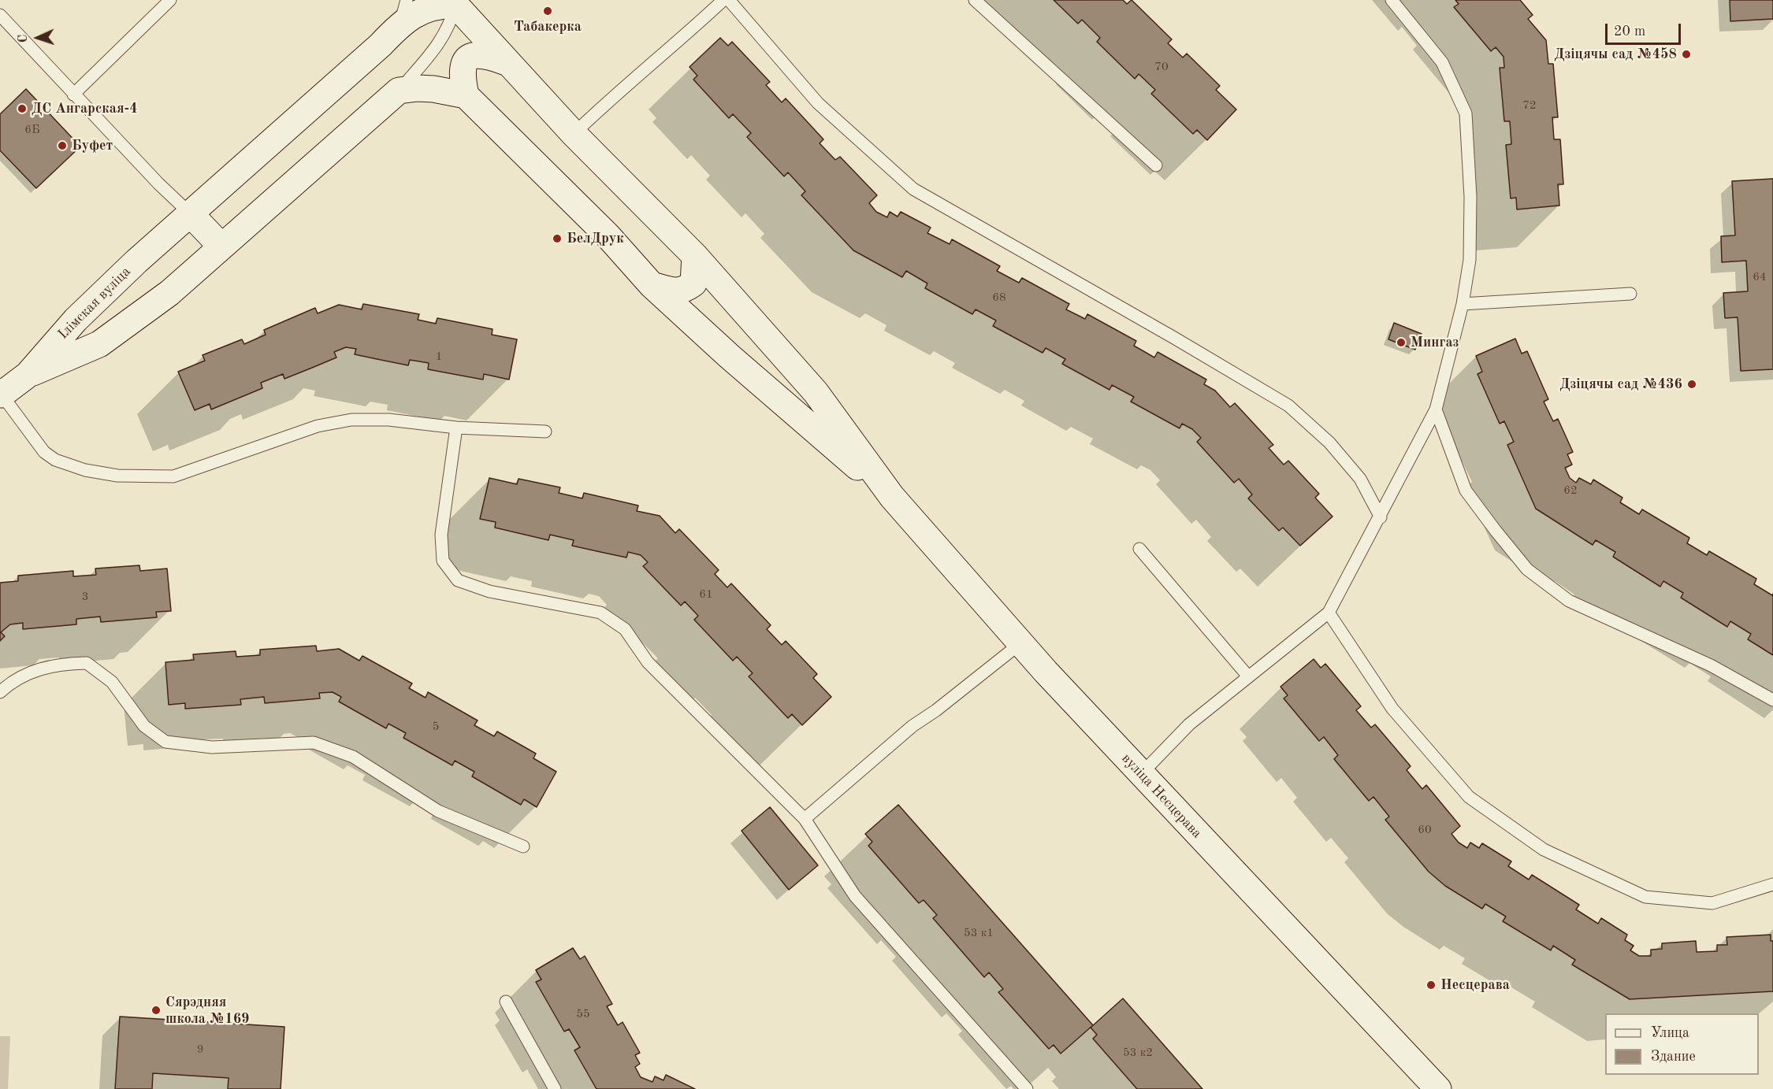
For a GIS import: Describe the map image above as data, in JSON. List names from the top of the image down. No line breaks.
{"streets":{"main road":["Ілімская вуліца","вуліца Несцерава"]},"places":["Табакерка","Дзіцячы сад №458","ДС Ангарская-4","Буфет","БелДрук","Мингаз","Дзіцячы сад №436","Несцерава","Сярэдняя школа №169"],"house_numbers":["70","72","6Б","64","68","1","62","61","3","5","60","53 к1","55","9","53 к2"],"legend":["Улица","Здание"],"scale_bar":"20 m","north":"left"}
